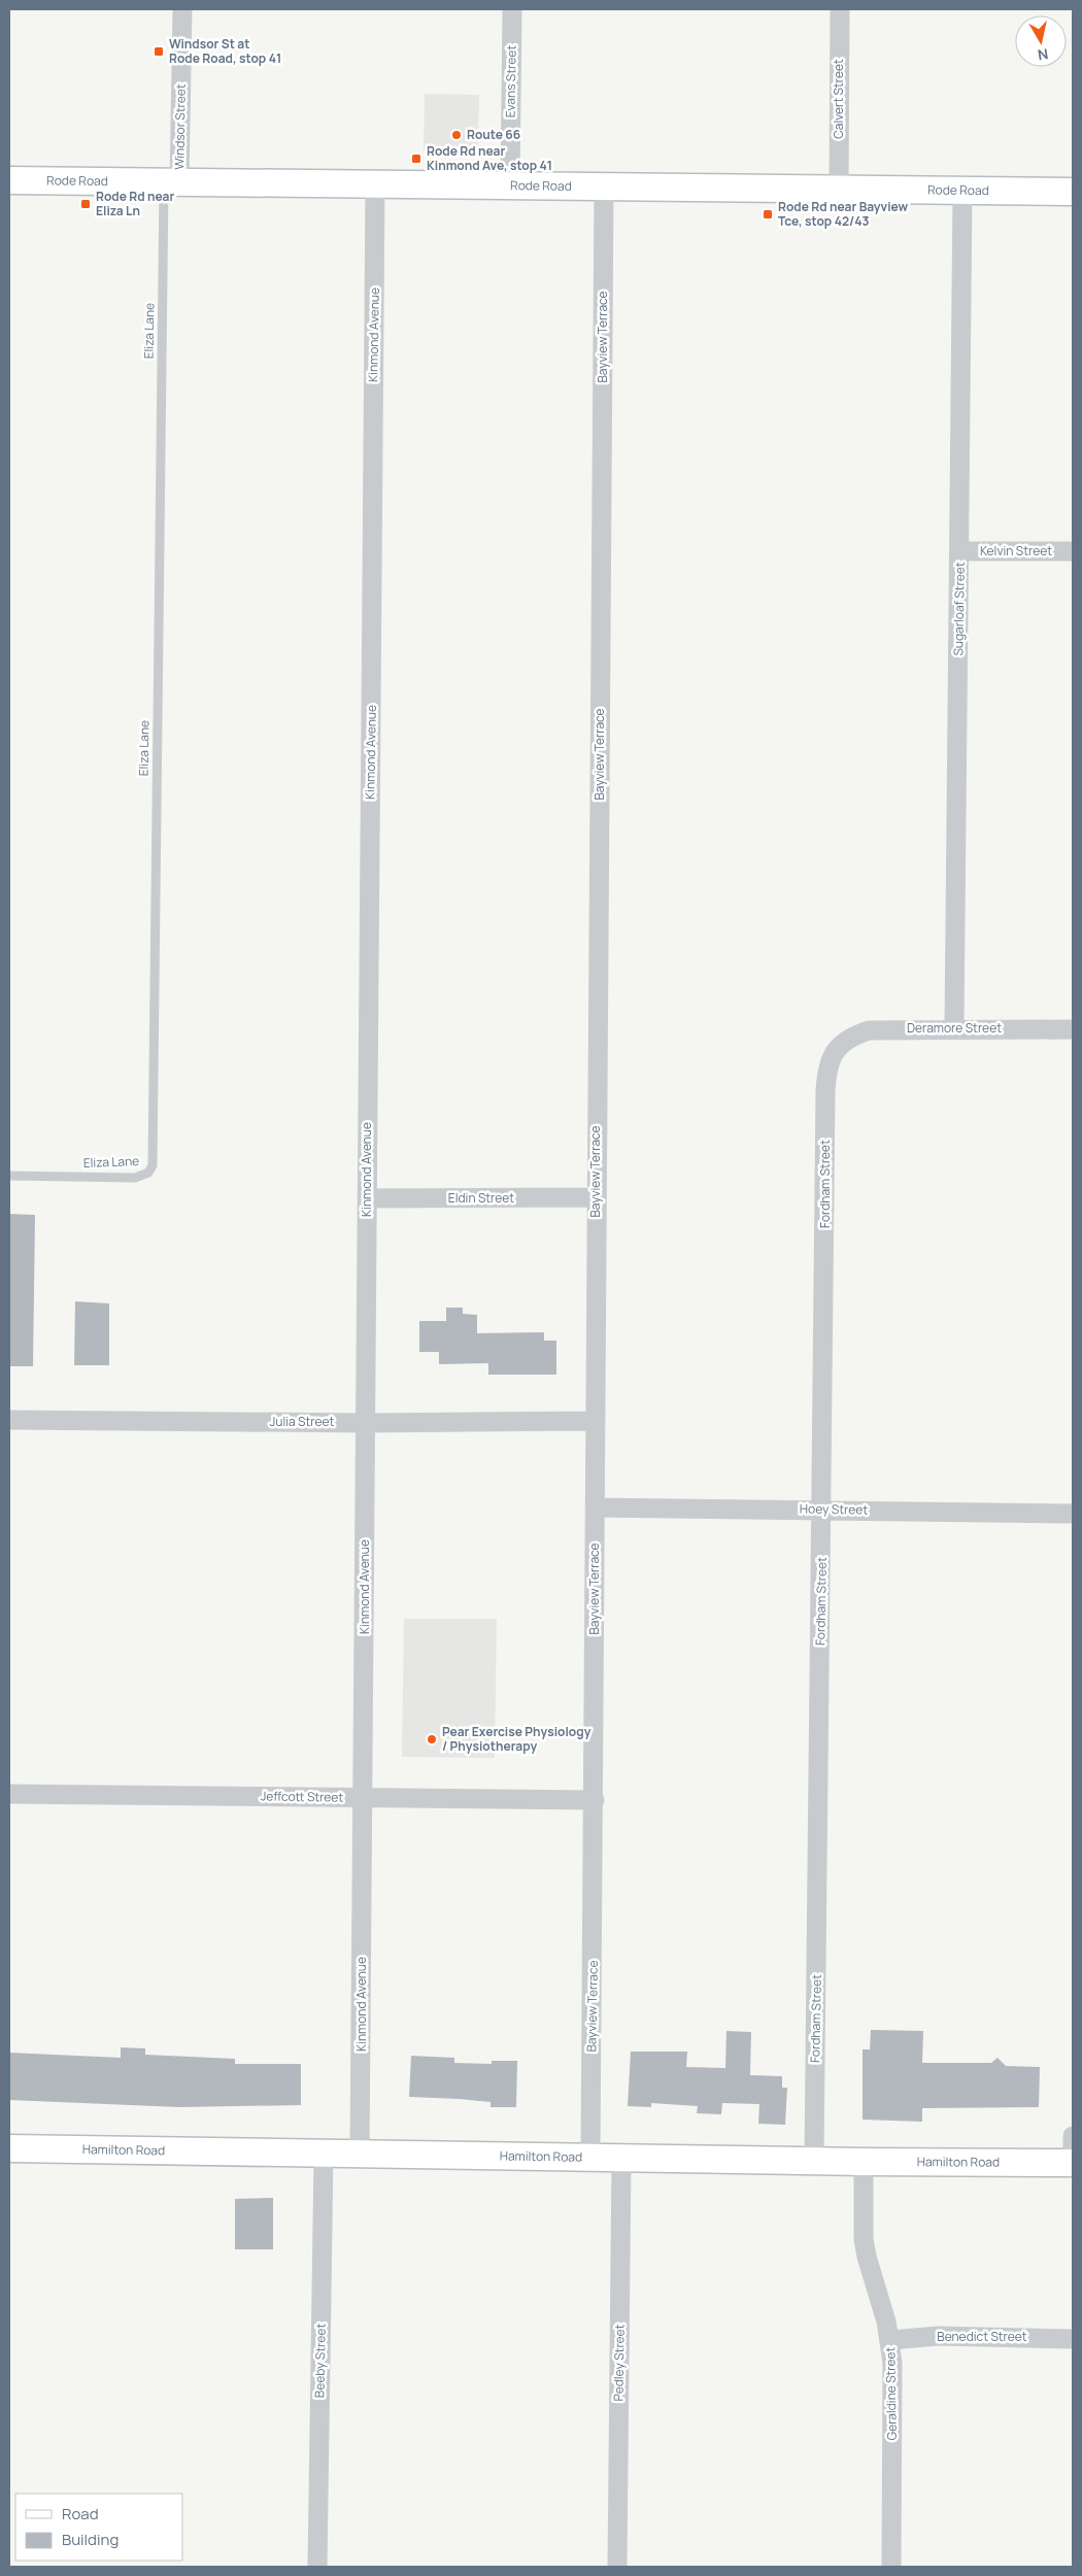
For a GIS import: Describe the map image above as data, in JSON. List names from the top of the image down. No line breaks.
{"streets":{"main road":["Rode Road","Hamilton Road"],"street":["Evans Street","Calvert Street","Windsor Street","Kinmond Avenue","Bayview Terrace","Kelvin Street","Sugarloaf Street","Deramore Street","Fordham Street","Eldin Street","Julia Street","Hoey Street","Jeffcott Street","Benedict Street","Beeby Street","Pedley Street","Geraldine Street"],"lane":["Eliza Lane"]},"crossings":[["Evans Street","Rode Road"],["Calvert Street","Rode Road"],["Windsor Street","Rode Road"],["Windsor Street","Eliza Lane"],["Rode Road","Eliza Lane"],["Rode Road","Kinmond Avenue"],["Rode Road","Bayview Terrace"],["Rode Road","Sugarloaf Street"],["Kinmond Avenue","Eldin Street"],["Kinmond Avenue","Julia Street"],["Kinmond Avenue","Jeffcott Street"],["Kinmond Avenue","Hamilton Road"],["Bayview Terrace","Eldin Street"],["Bayview Terrace","Julia Street"],["Bayview Terrace","Hoey Street"],["Bayview Terrace","Jeffcott Street"],["Bayview Terrace","Hamilton Road"],["Kelvin Street","Sugarloaf Street"],["Sugarloaf Street","Deramore Street"],["Deramore Street","Fordham Street"],["Fordham Street","Hoey Street"],["Fordham Street","Hamilton Road"],["Hamilton Road","Beeby Street"],["Hamilton Road","Pedley Street"],["Hamilton Road","Geraldine Street"],["Benedict Street","Geraldine Street"]],"places":{"transit":["Windsor St at Rode Road, stop 41","Rode Rd near Kinmond Ave, stop 41","Rode Rd near Eliza Ln","Rode Rd near Bayview Tce, stop 42/43"],"other":["Route 66","Pear Exercise Physiology / Physiotherapy"]},"legend":["Road","Building"],"north":"bottom"}
